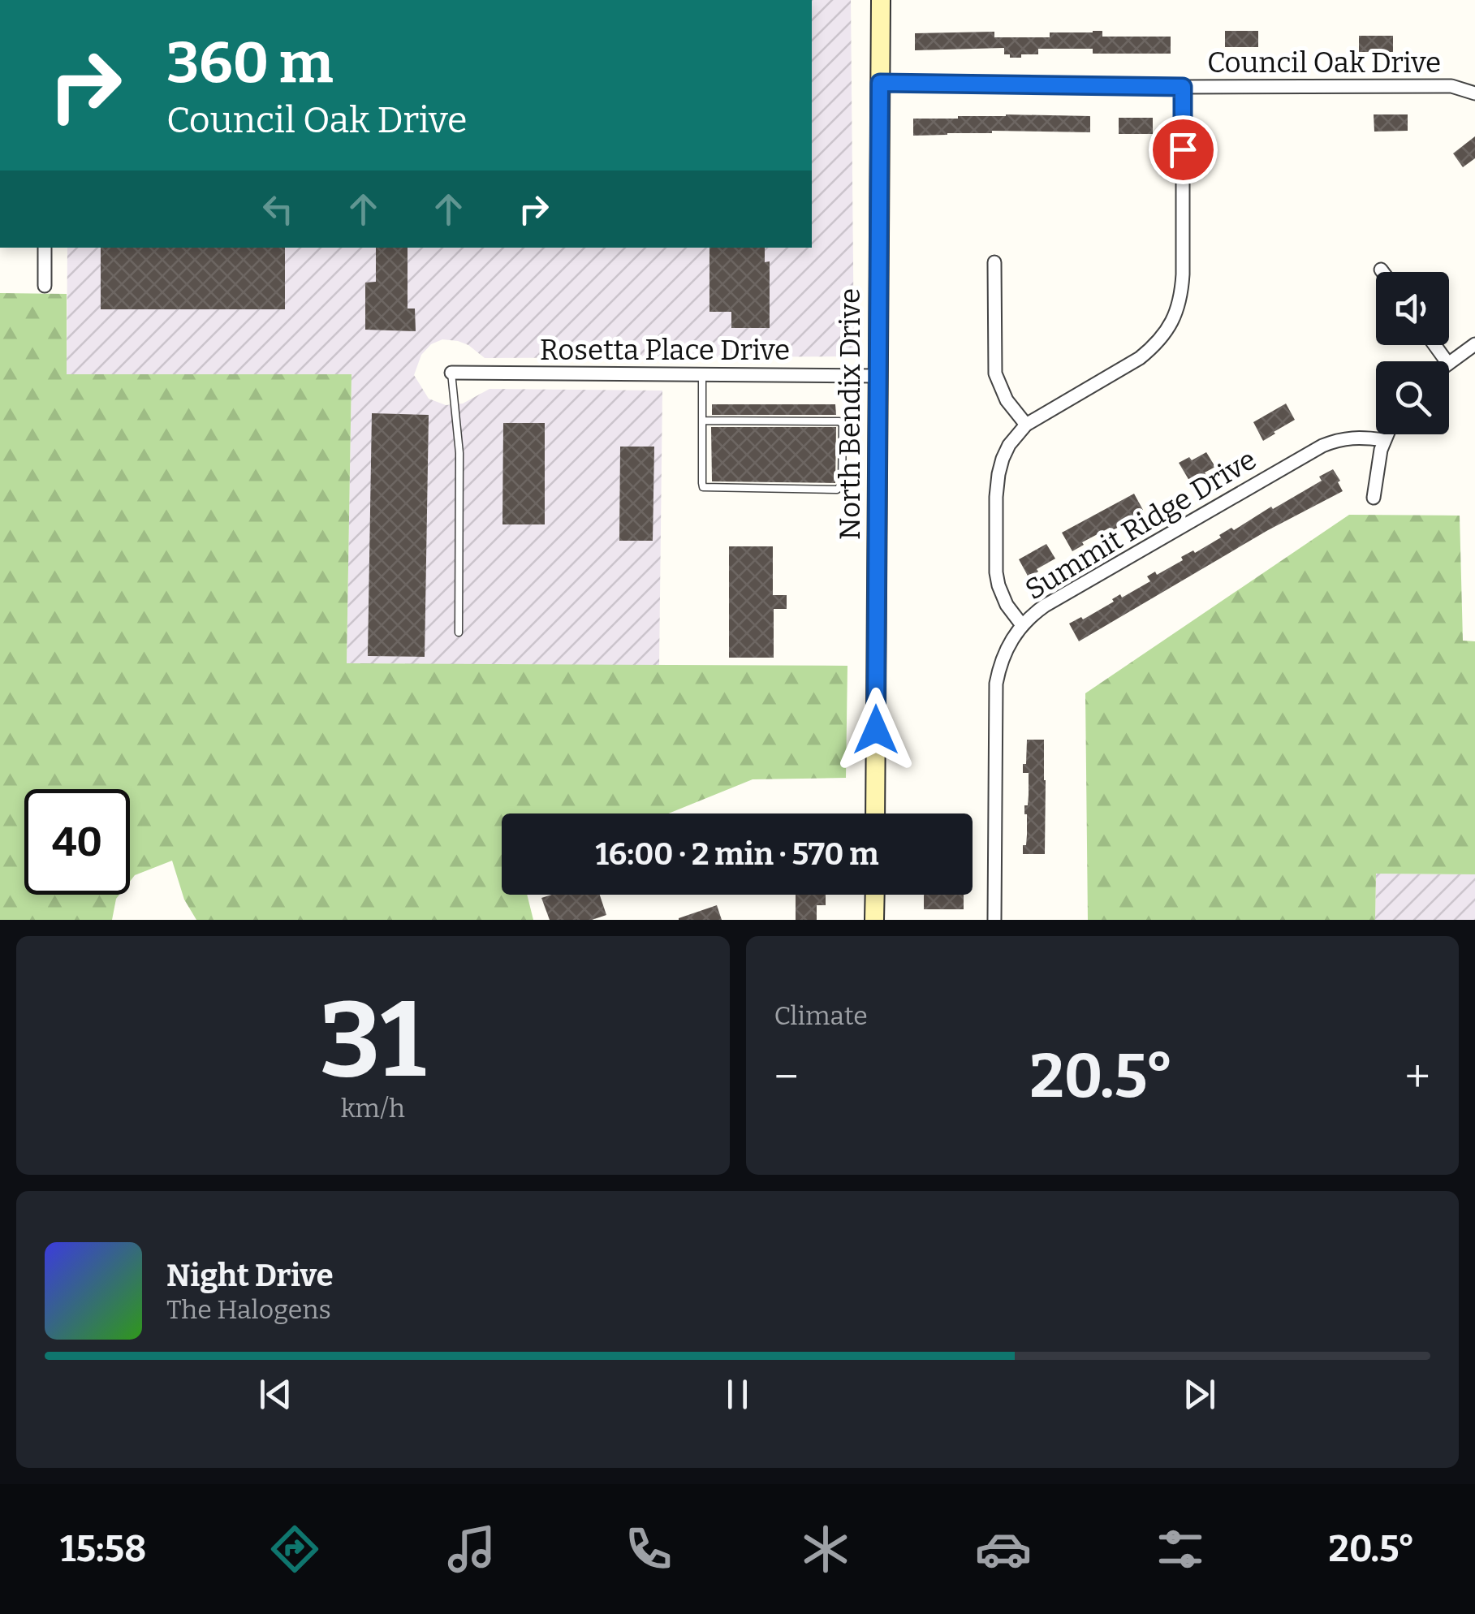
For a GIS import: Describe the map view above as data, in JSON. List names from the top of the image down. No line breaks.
{"streets":{"street":["Council Oak Drive","Rosetta Place Drive","North Bendix Drive","Summit Ridge Drive"]},"crossings":[["Council Oak Drive","North Bendix Drive"],["Rosetta Place Drive","North Bendix Drive"]],"page":{"turn":["360 m","Council Oak Drive"],"limit":"40","trip":"16:00 · 2 min · 570 m","tile":[["31","km/h"],"Climate"],"heat":["−","20.5°","+"],"song":["Night Drive","The Halogens"],"tabs":["15:58","20.5°"]}}
